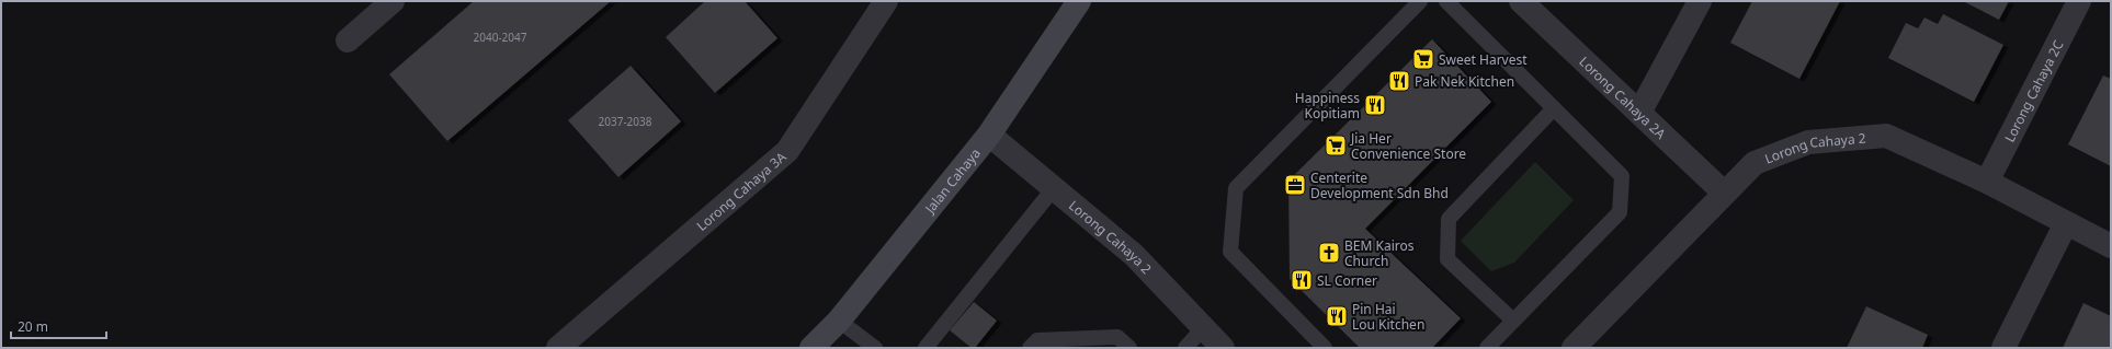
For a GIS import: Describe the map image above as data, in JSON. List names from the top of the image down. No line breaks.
{"streets":{"street":["Lorong Cahaya 2C","Lorong Cahaya 2A","Lorong Cahaya 2","Jalan Cahaya","Lorong Cahaya 3A"]},"crossings":[["Lorong Cahaya 2C","Lorong Cahaya 2"],["Lorong Cahaya 2A","Lorong Cahaya 2"],["Lorong Cahaya 2","Jalan Cahaya"]],"places":{"supermarket":["Sweet Harvest","Jia Her Convenience Store"],"restaurant":["Pak Nek Kitchen","Happiness Kopitiam","SL Corner","Pin Hai Lou Kitchen"],"office":["Centerite Development Sdn Bhd"],"church":["BEM Kairos Church"]},"house_numbers":["2040-2047","2037-2038"],"scale_bar":"20 m"}
